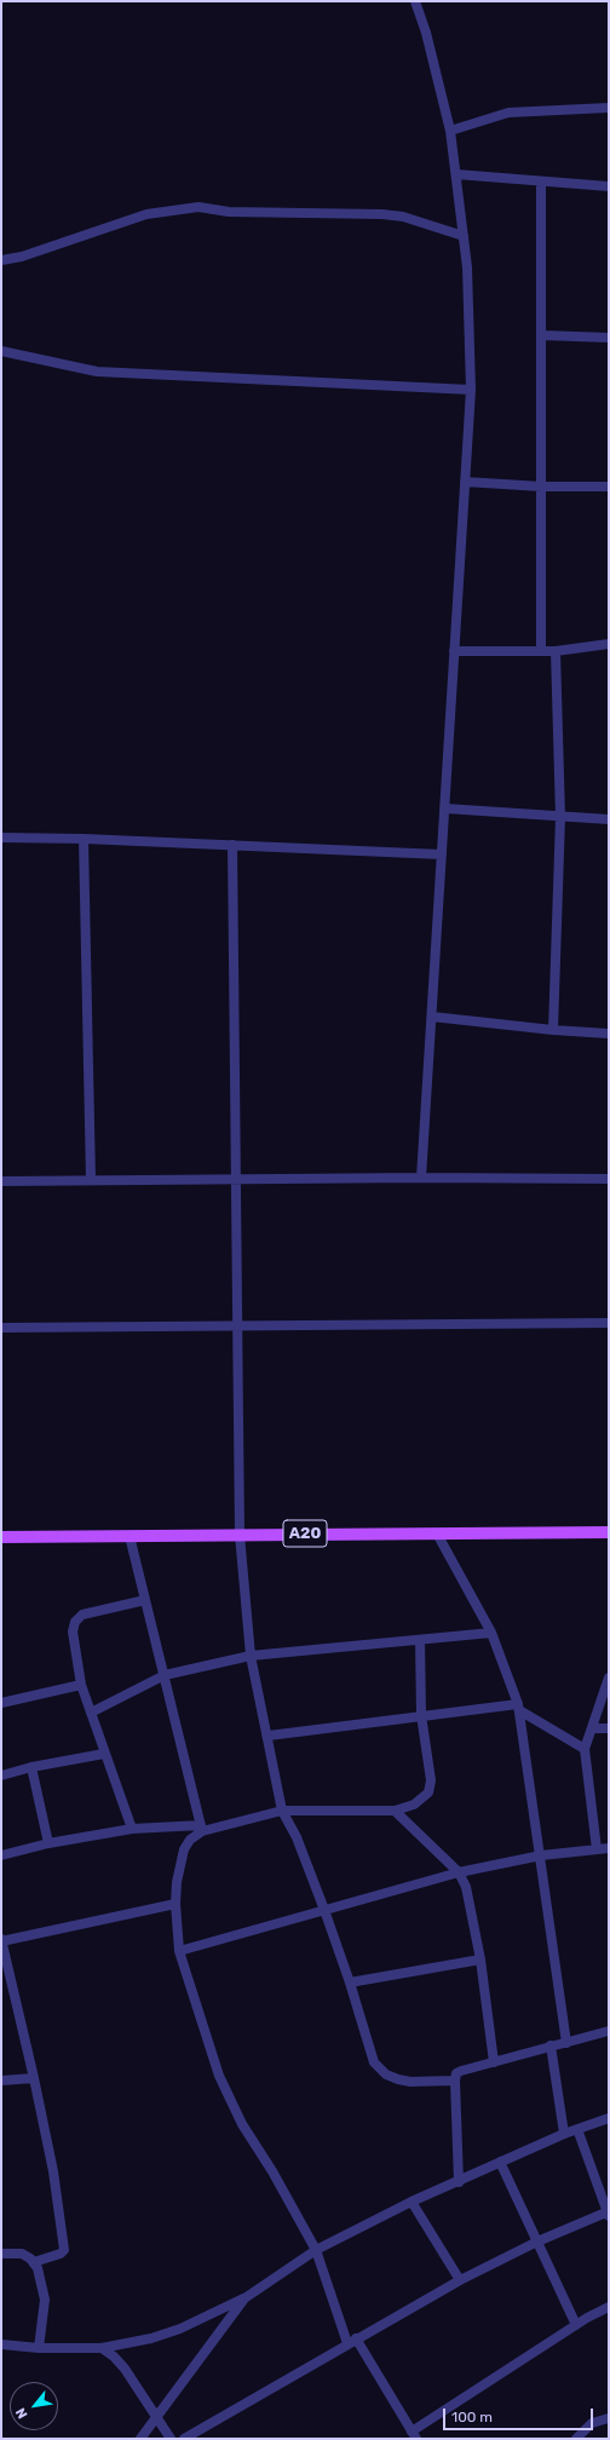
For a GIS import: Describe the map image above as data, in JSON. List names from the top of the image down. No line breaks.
{"streets":{"main road":["A20"]},"scale_bar":"100 m","north":"bottom left"}
